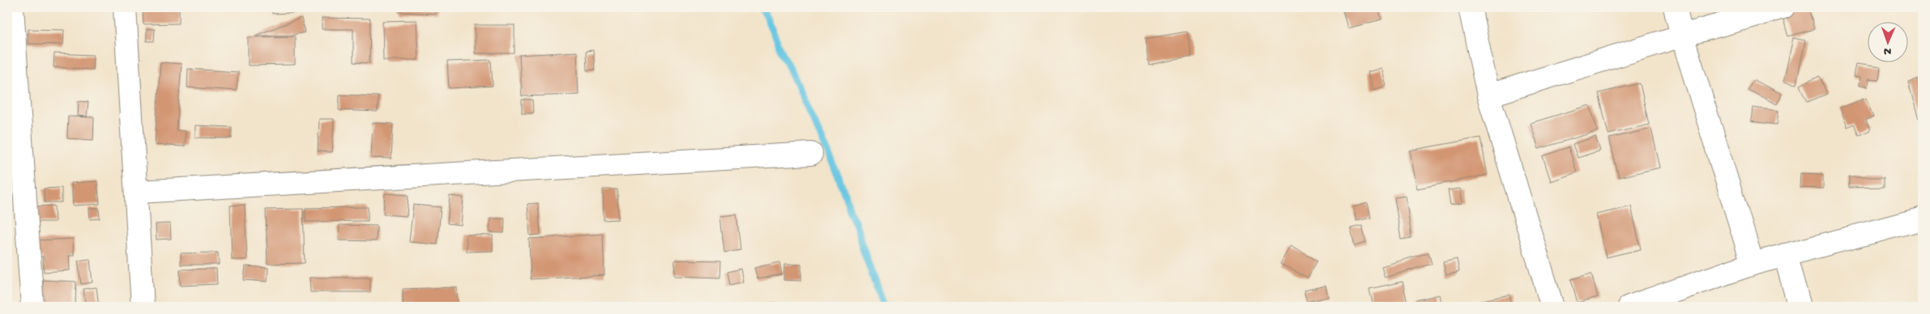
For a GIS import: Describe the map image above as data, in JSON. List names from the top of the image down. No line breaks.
{"north":"bottom"}
